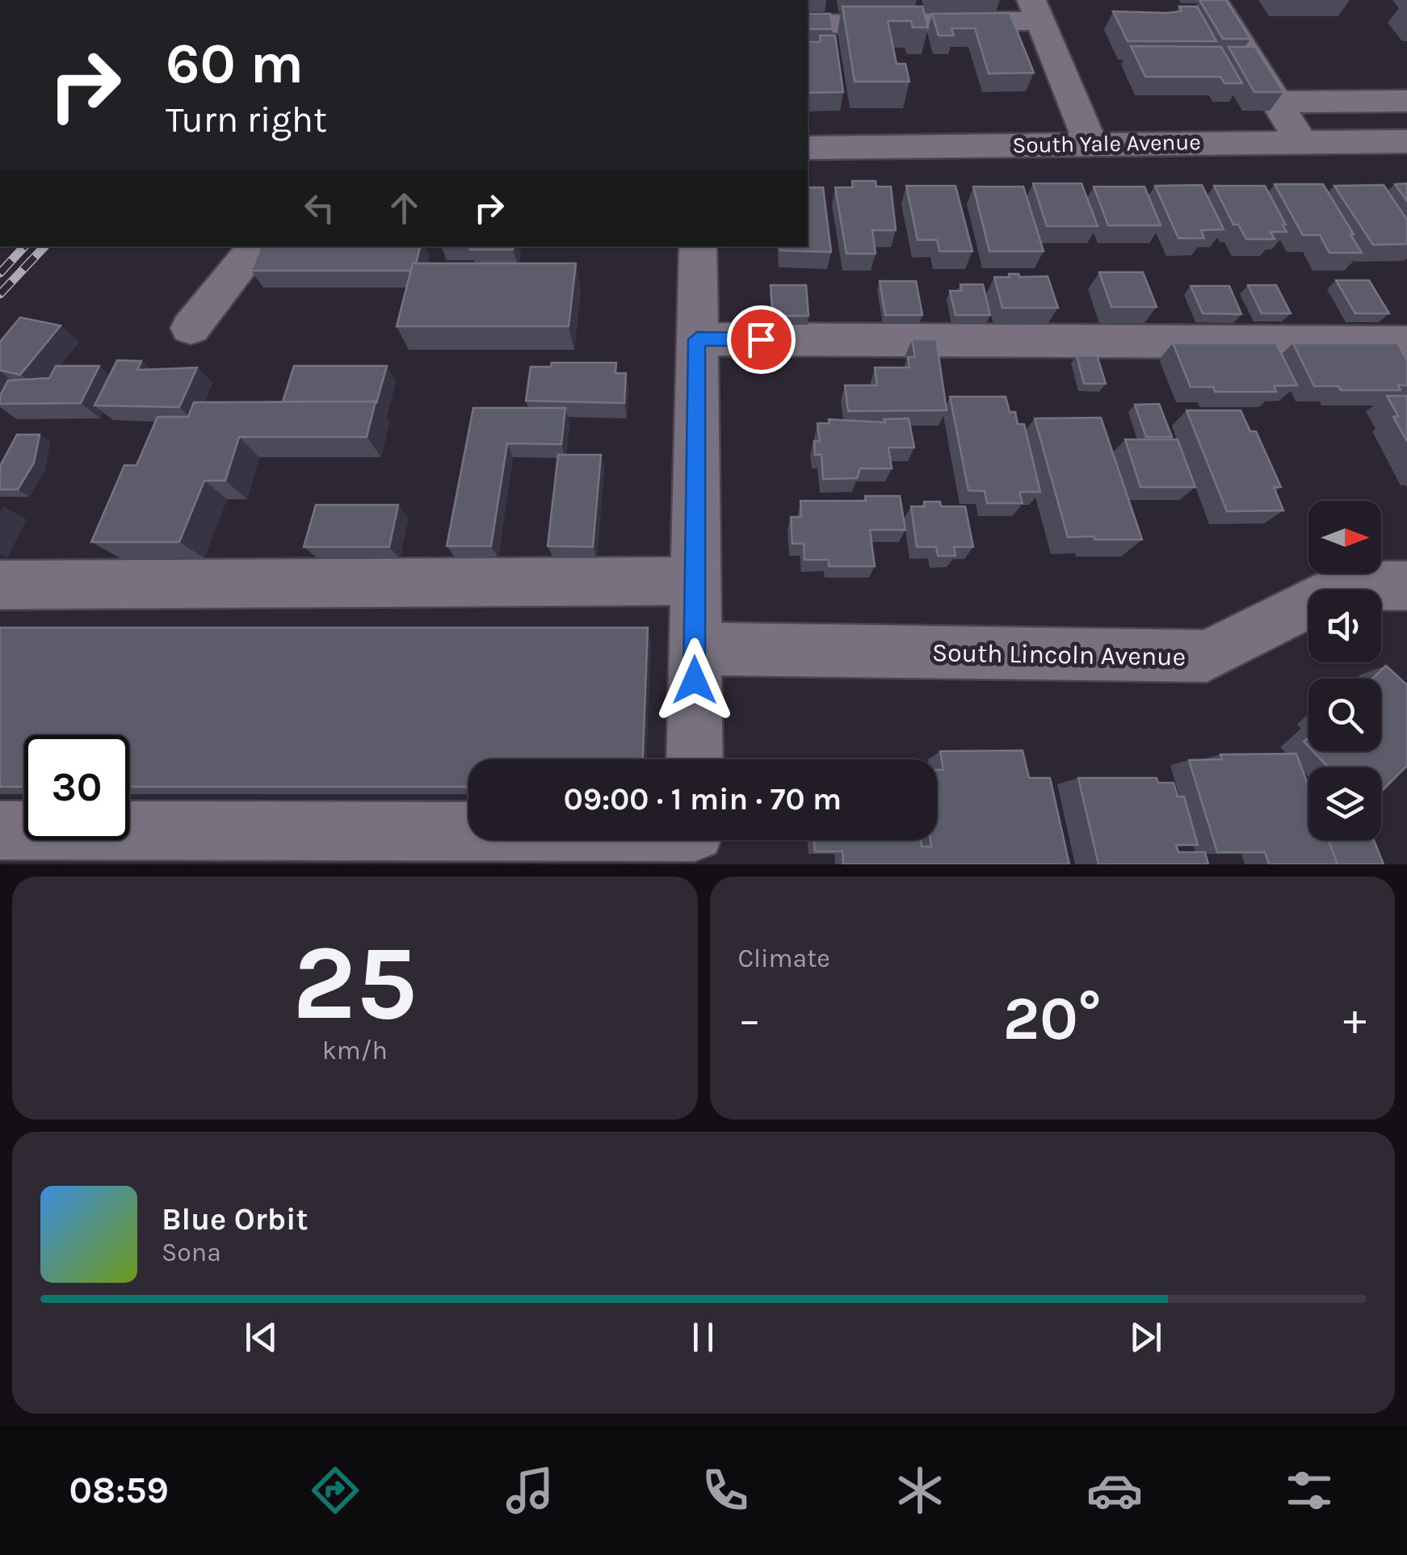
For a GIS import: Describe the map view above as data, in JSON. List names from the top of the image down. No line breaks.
{"streets":{"street":["South Yale Avenue","South Lincoln Avenue"]},"north":"right","page":{"turn":["60 m","Turn right"],"limit":"30","trip":"09:00 · 1 min · 70 m","tile":[["25","km/h"],"Climate"],"heat":["−","20°","+"],"song":["Blue Orbit","Sona"],"tabs":"08:59"}}
